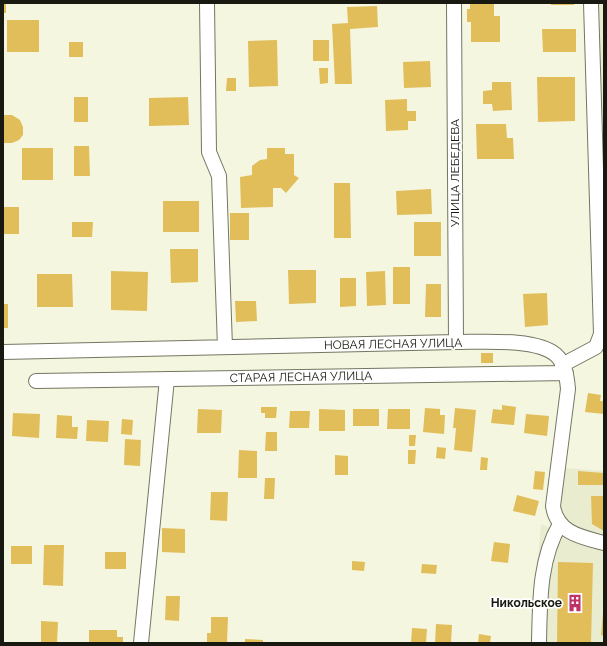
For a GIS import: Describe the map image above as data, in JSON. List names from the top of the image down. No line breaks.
{"streets":{"street":["УЛИЦА ЛЕБЕДЕВА","НОВАЯ ЛЕСНАЯ УЛИЦА","СТАРАЯ ЛЕСНАЯ УЛИЦА"]},"crossings":[["УЛИЦА ЛЕБЕДЕВА","НОВАЯ ЛЕСНАЯ УЛИЦА"],["НОВАЯ ЛЕСНАЯ УЛИЦА","СТАРАЯ ЛЕСНАЯ УЛИЦА"]],"places":{"building":["Никольское"]}}
